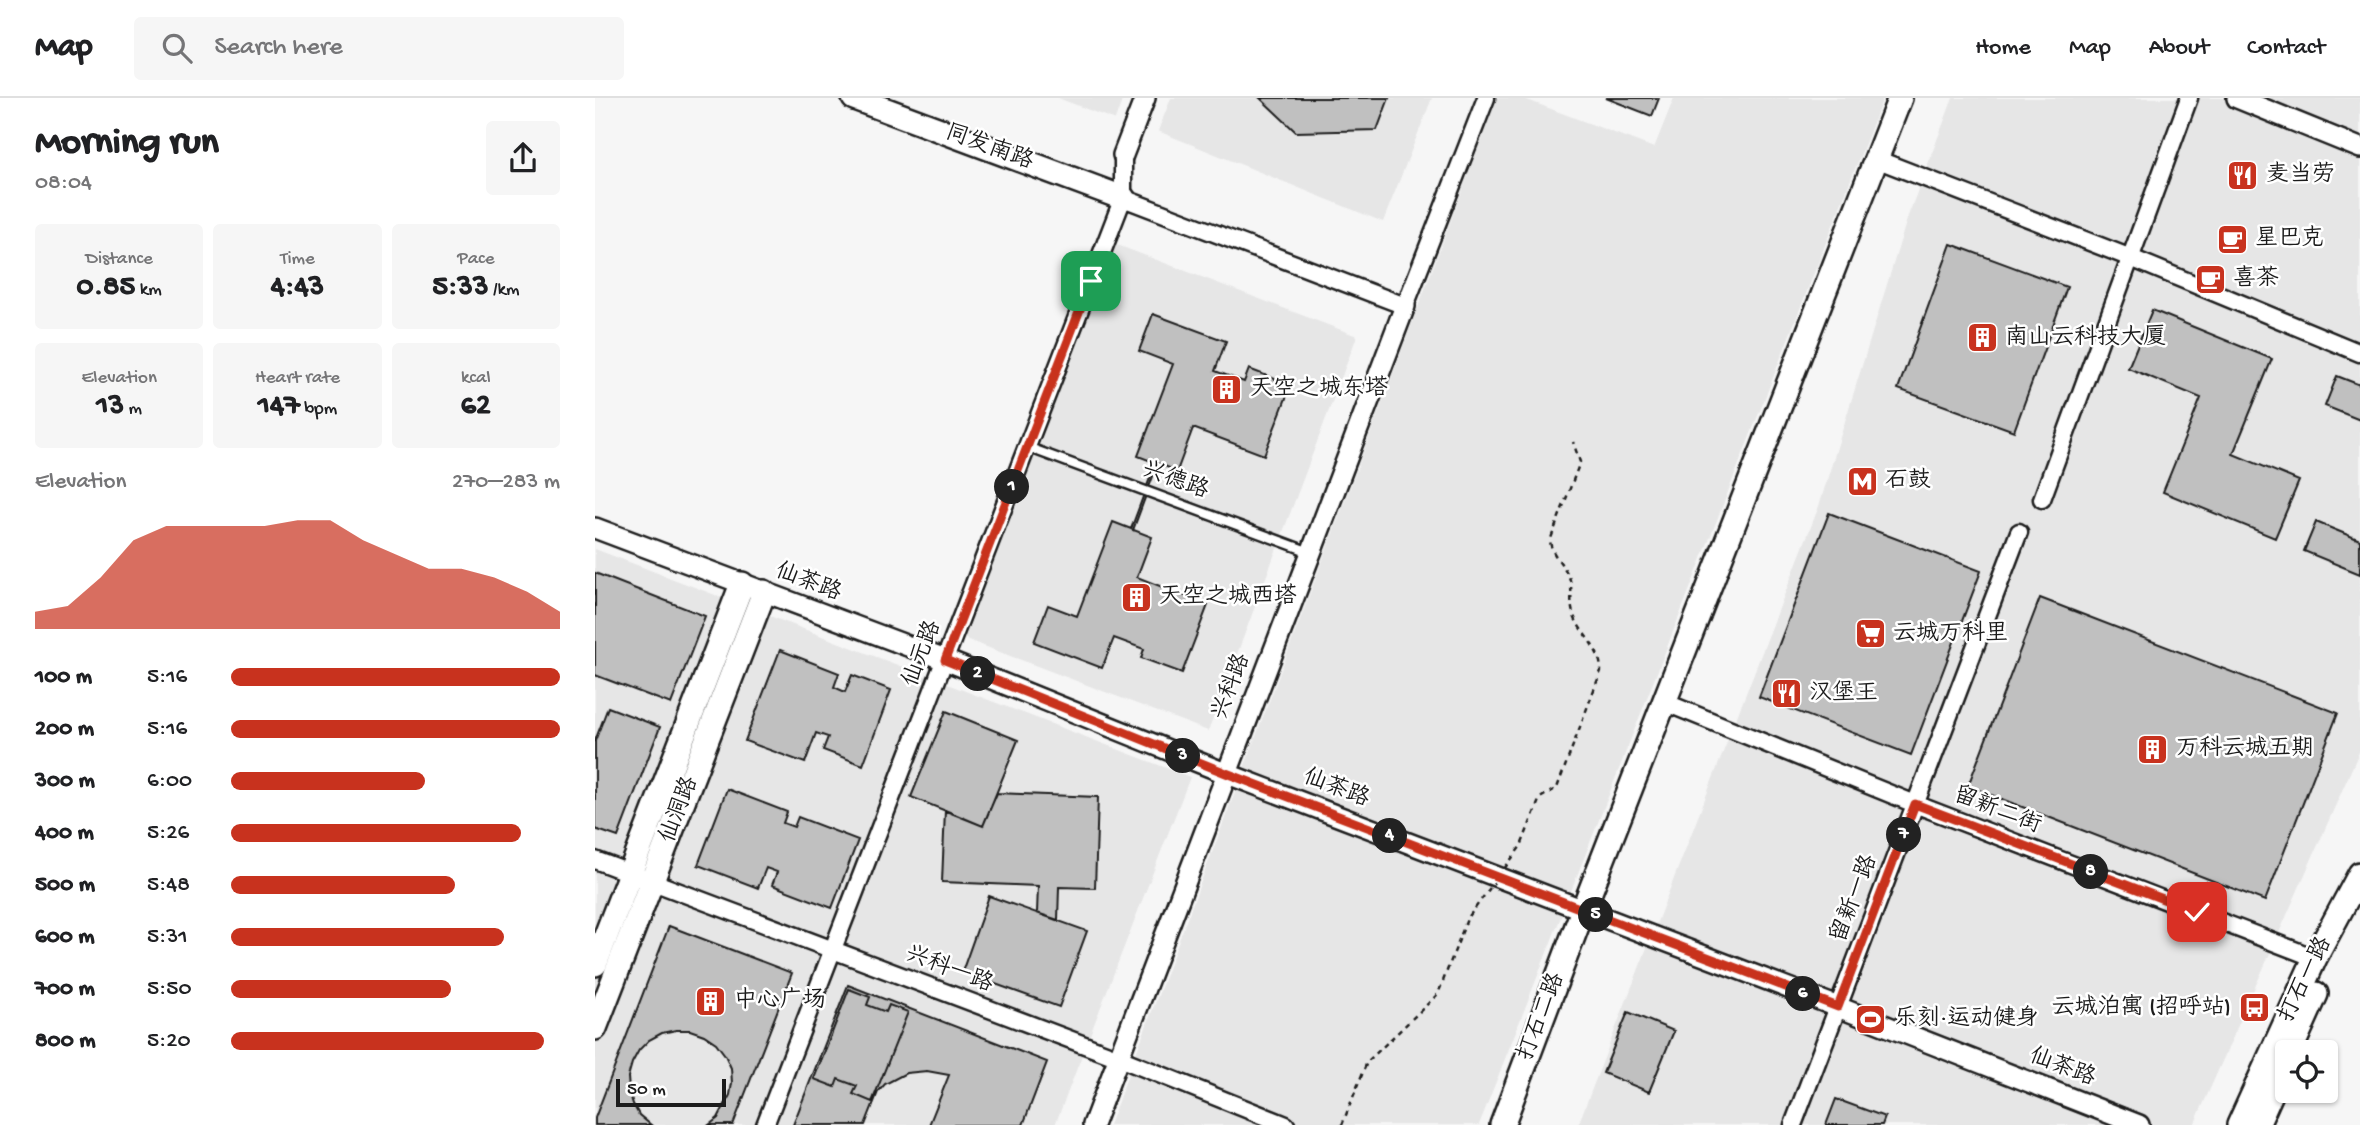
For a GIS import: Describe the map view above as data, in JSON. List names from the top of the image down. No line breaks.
{"streets":{"main road":["同发南路","仙洞路","打石一路","打石二路"],"street":["仙茶路","仙元路","兴科路","留新二街","留新一路","兴科一路"],"lane":["兴德路"]},"crossings":[["同发南路","仙元路"],["兴德路","仙元路"],["兴德路","兴科路"],["仙茶路","仙元路"],["仙茶路","兴科路"],["仙茶路","仙洞路"],["仙茶路","留新一路"],["仙茶路","打石二路"],["仙元路","兴科一路"],["兴科路","兴科一路"],["仙洞路","兴科一路"],["留新二街","留新一路"],["留新二街","打石一路"],["留新二街","打石二路"]],"places":{"restaurant":["麦当劳","汉堡王"],"cafe":["星巴克","喜茶"],"building":["南山云科技大厦","天空之城东塔","天空之城西塔","万科云城五期","中心广场"],"metro station":["石鼓"],"supermarket":["云城万科里"],"bus stop":["云城泊寓 (招呼站)"],"sports":["乐刻·运动健身"]},"scale_bar":"50 m","page":{"header":"Map","search":"Search here","nav":["Home","Map","About","Contact"],"heading":["Morning run","08:04"],"stats":[["Distance","0.85 km"],["Time","4:43"],["Pace","5:33 /km"],["Elevation","13 m"],["Heart rate","147 bpm"],["kcal","62"]],"chart":["Elevation","270–283 m"],"pins":["1","2","3","7","4","8","5","6"],"list":[{"name":"100 m","note":"5:16"},{"name":"200 m","note":"5:16"},{"name":"300 m","note":"6:00"},{"name":"400 m","note":"5:26"},{"name":"500 m","note":"5:48"},{"name":"600 m","note":"5:31"},{"name":"700 m","note":"5:50"},{"name":"800 m","note":"5:20"}],"scale":"50 m"}}
